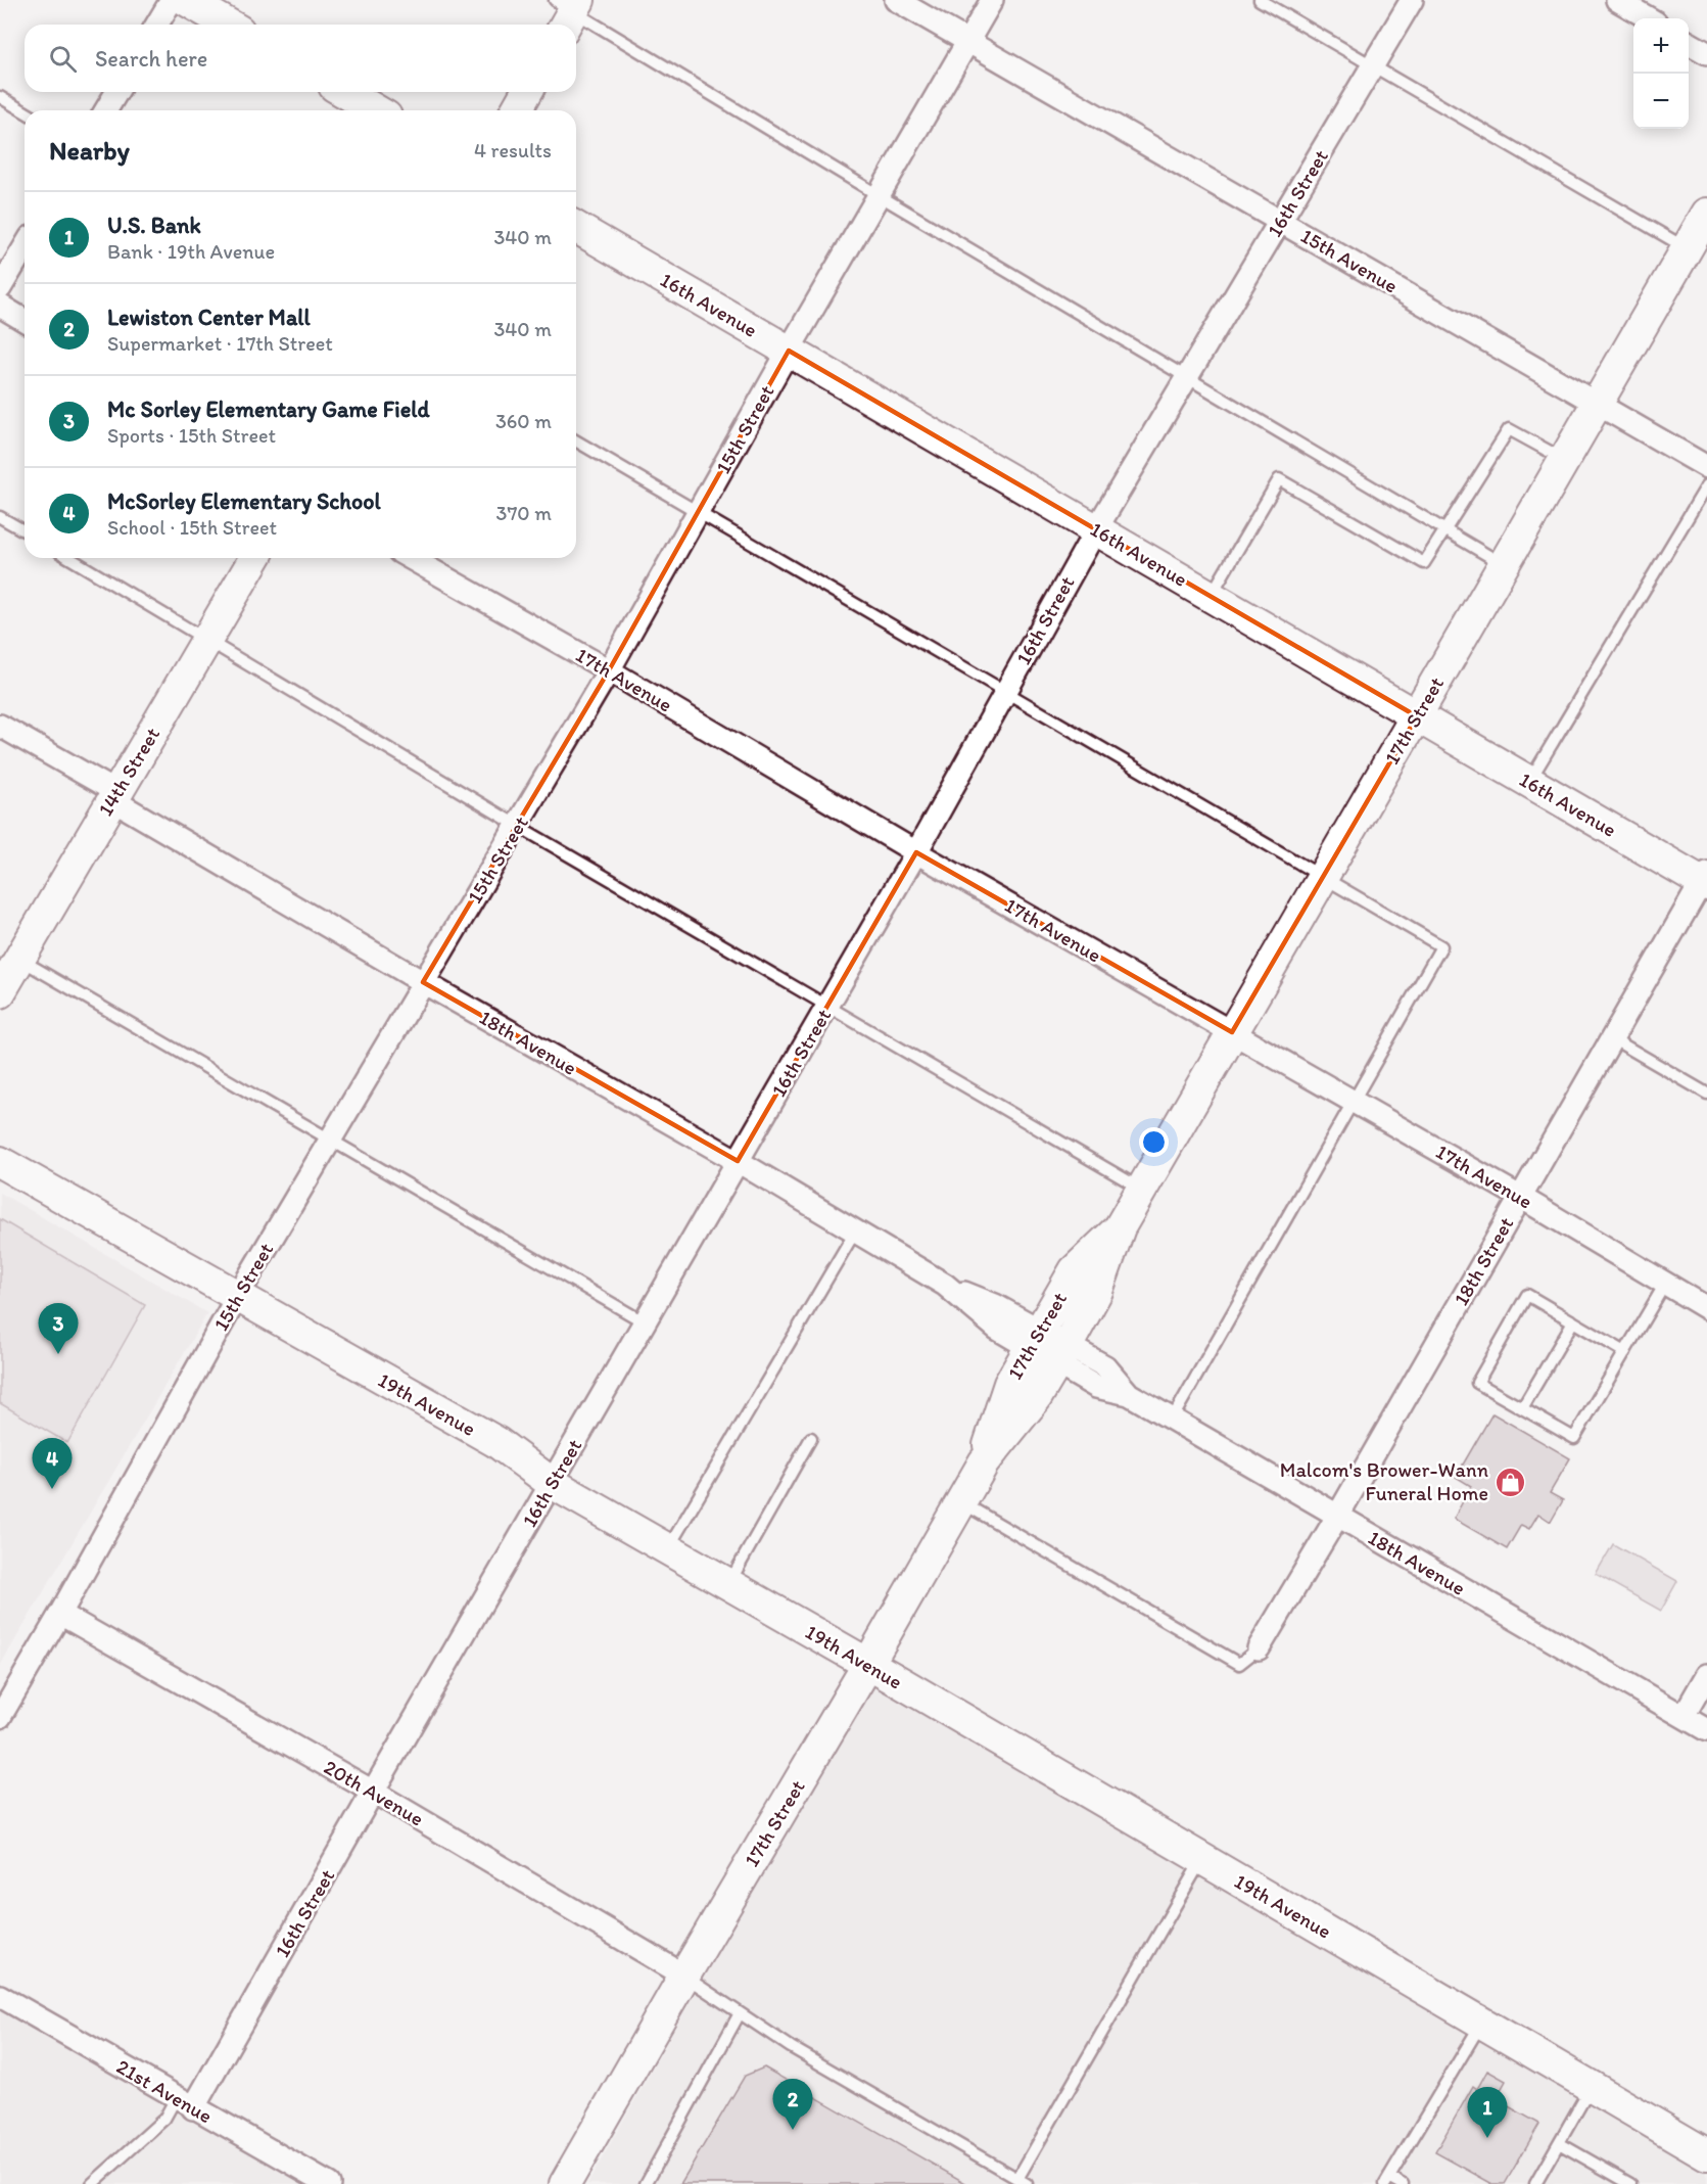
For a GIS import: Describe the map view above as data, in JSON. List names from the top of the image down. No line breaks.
{"streets":{"main road":["16th Avenue","17th Street","14th Street","19th Avenue"],"street":["16th Street","15th Avenue","15th Street","17th Avenue","18th Avenue","18th Street","20th Avenue","21st Avenue"]},"crossings":[["16th Street","15th Avenue"],["16th Street","16th Avenue"],["16th Street","17th Avenue"],["16th Street","18th Avenue"],["16th Street","19th Avenue"],["16th Street","20th Avenue"],["16th Street","21st Avenue"],["15th Avenue","15th Street"],["15th Avenue","17th Street"],["16th Avenue","15th Street"],["16th Avenue","17th Street"],["16th Avenue","18th Street"],["15th Street","17th Avenue"],["15th Street","18th Avenue"],["15th Street","19th Avenue"],["15th Street","20th Avenue"],["17th Avenue","17th Street"],["17th Avenue","18th Street"],["17th Street","18th Avenue"],["17th Street","19th Avenue"],["17th Street","20th Avenue"],["14th Street","18th Avenue"],["18th Avenue","18th Street"]],"places":{"shop":["Malcom's Brower-Wann Funeral Home"]},"page":{"map_buttons":["+","−"],"search":"Search here","heading":["Nearby","4 results"],"list":[{"mark":"1","name":"U.S. Bank","note":"Bank · 19th Avenue","value":"340 m"},{"mark":"2","name":"Lewiston Center Mall","note":"Supermarket · 17th Street","value":"340 m"},{"mark":"3","name":"Mc Sorley Elementary Game Field","note":"Sports · 15th Street","value":"360 m"},{"mark":"4","name":"McSorley Elementary School","note":"School · 15th Street","value":"370 m"}],"pins":["3","4","2","1"]}}
